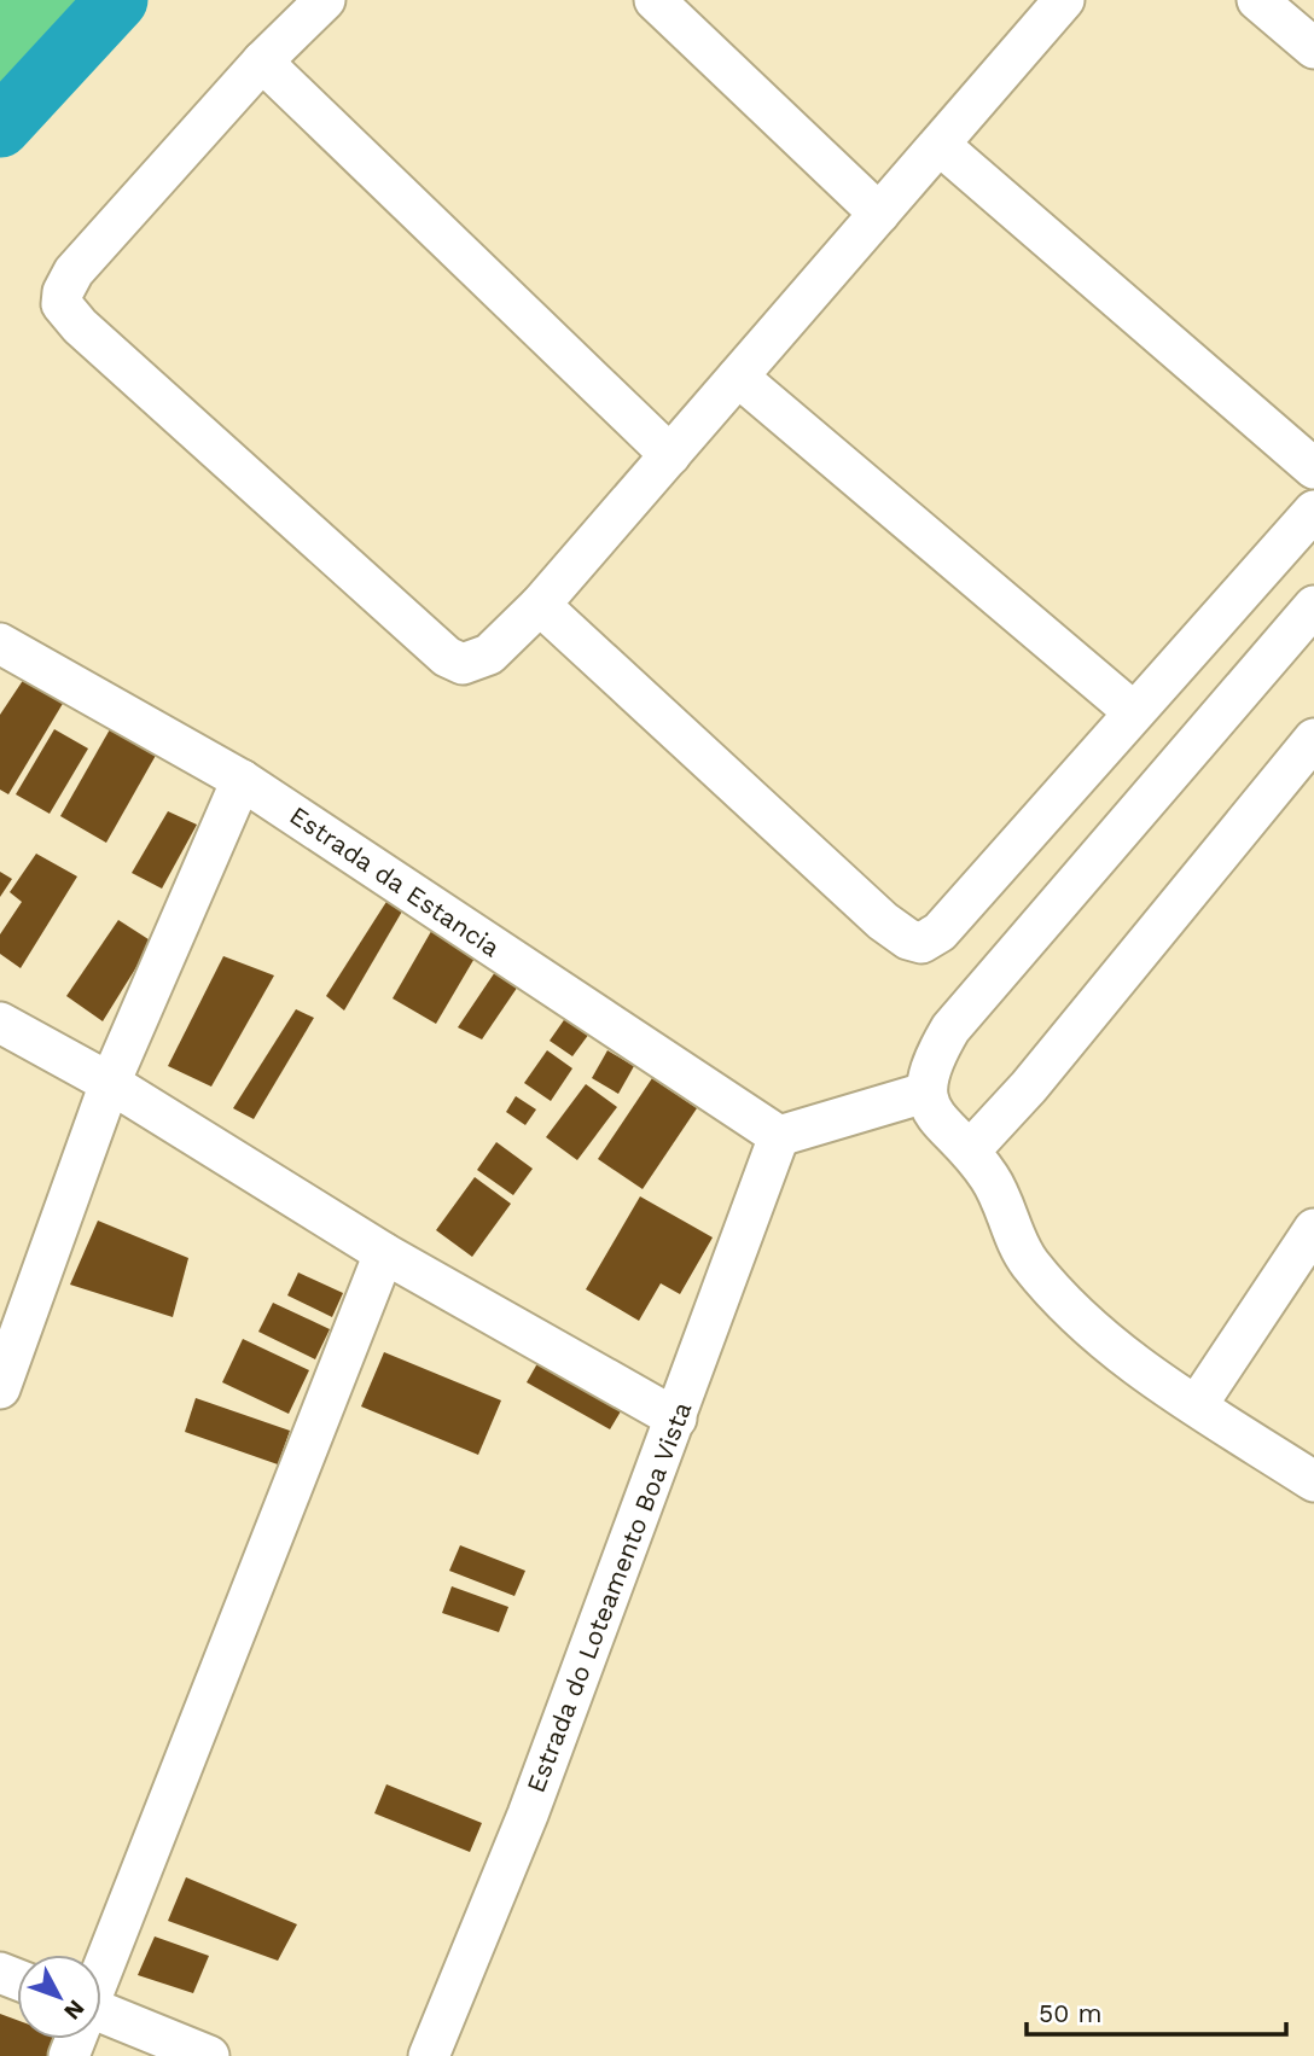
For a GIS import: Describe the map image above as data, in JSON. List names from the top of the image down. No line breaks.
{"streets":{"street":["Estrada da Estancia","Estrada do Loteamento Boa Vista"]},"crossings":[["Estrada da Estancia","Estrada do Loteamento Boa Vista"]],"scale_bar":"50 m","north":"bottom right"}
